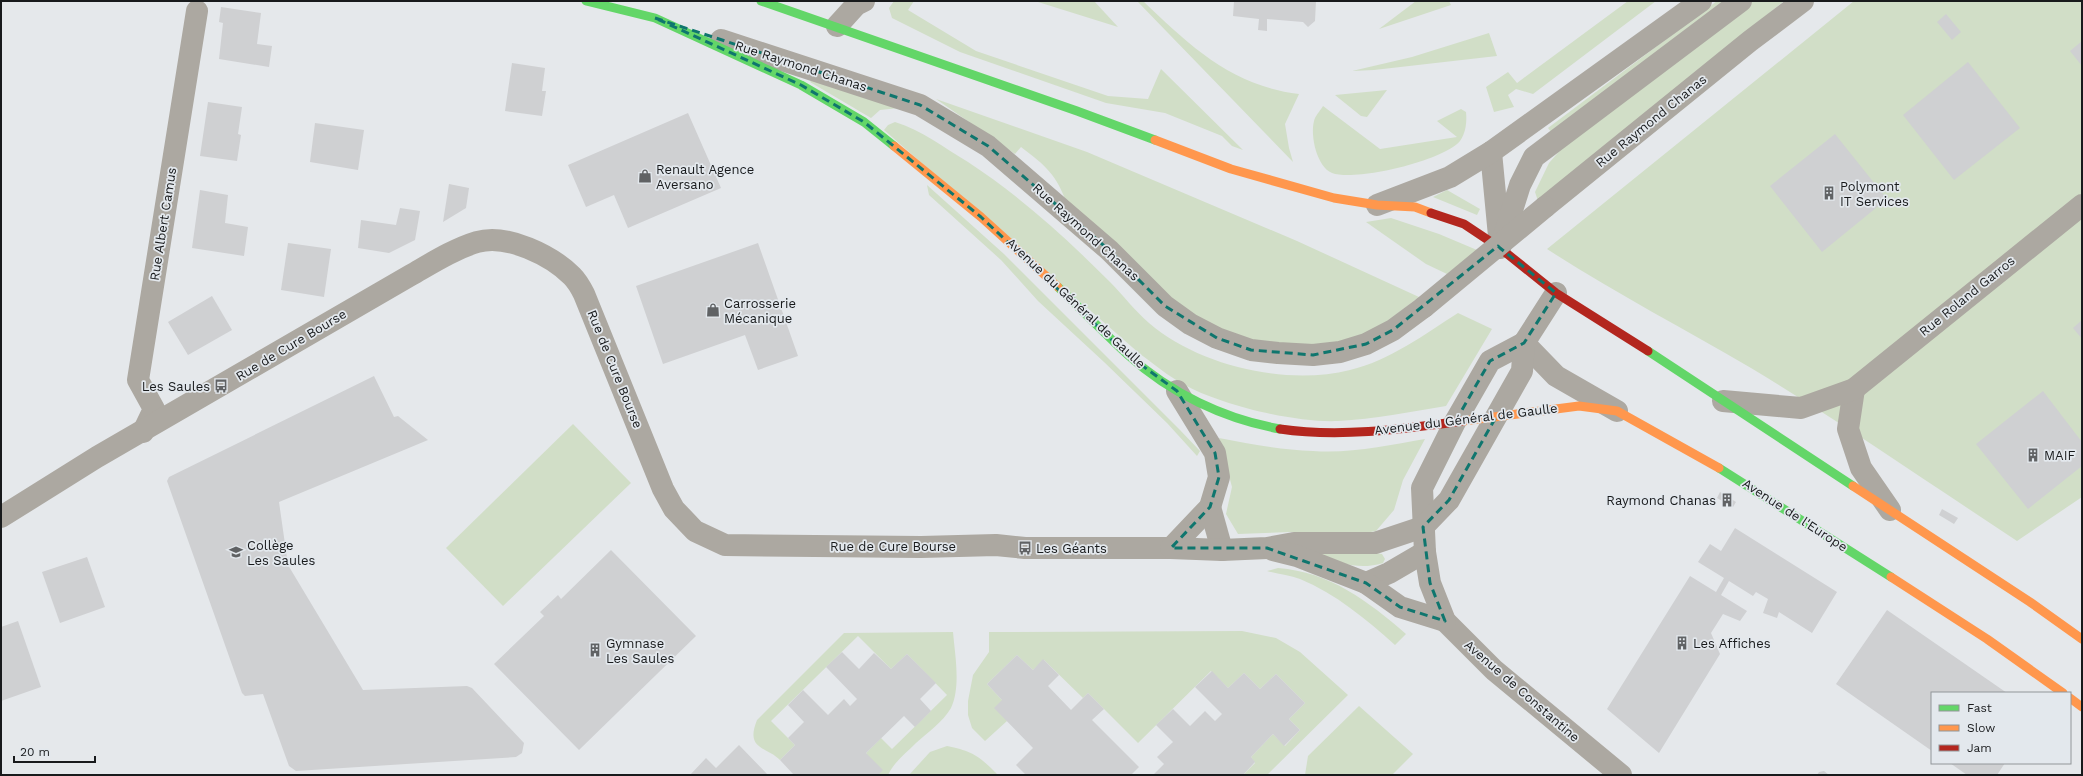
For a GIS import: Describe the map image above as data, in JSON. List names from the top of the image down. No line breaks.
{"streets":{"main road":["Avenue du Général de Gaulle","Avenue de l'Europe"],"street":["Rue Raymond Chanas","Rue Albert Camus","Rue Roland Garros","Rue de Cure Bourse","Avenue de Constantine"]},"crossings":[["Rue Raymond Chanas","Avenue du Général de Gaulle"],["Rue Albert Camus","Rue de Cure Bourse"],["Avenue du Général de Gaulle","Avenue de l'Europe"],["Avenue du Général de Gaulle","Avenue de Constantine"],["Rue de Cure Bourse","Avenue de Constantine"],["Avenue de l'Europe","Avenue de Constantine"]],"places":{"shop":["Renault Agence Aversano","Carrosserie Mécanique"],"building":["Polymont IT Services","MAIF","Raymond Chanas","Les Affiches","Gymnase Les Saules"],"bus stop":["Les Saules","Les Géants"],"school or university":["Collège Les Saules"]},"legend":["Fast","Slow","Jam"],"scale_bar":"20 m"}
